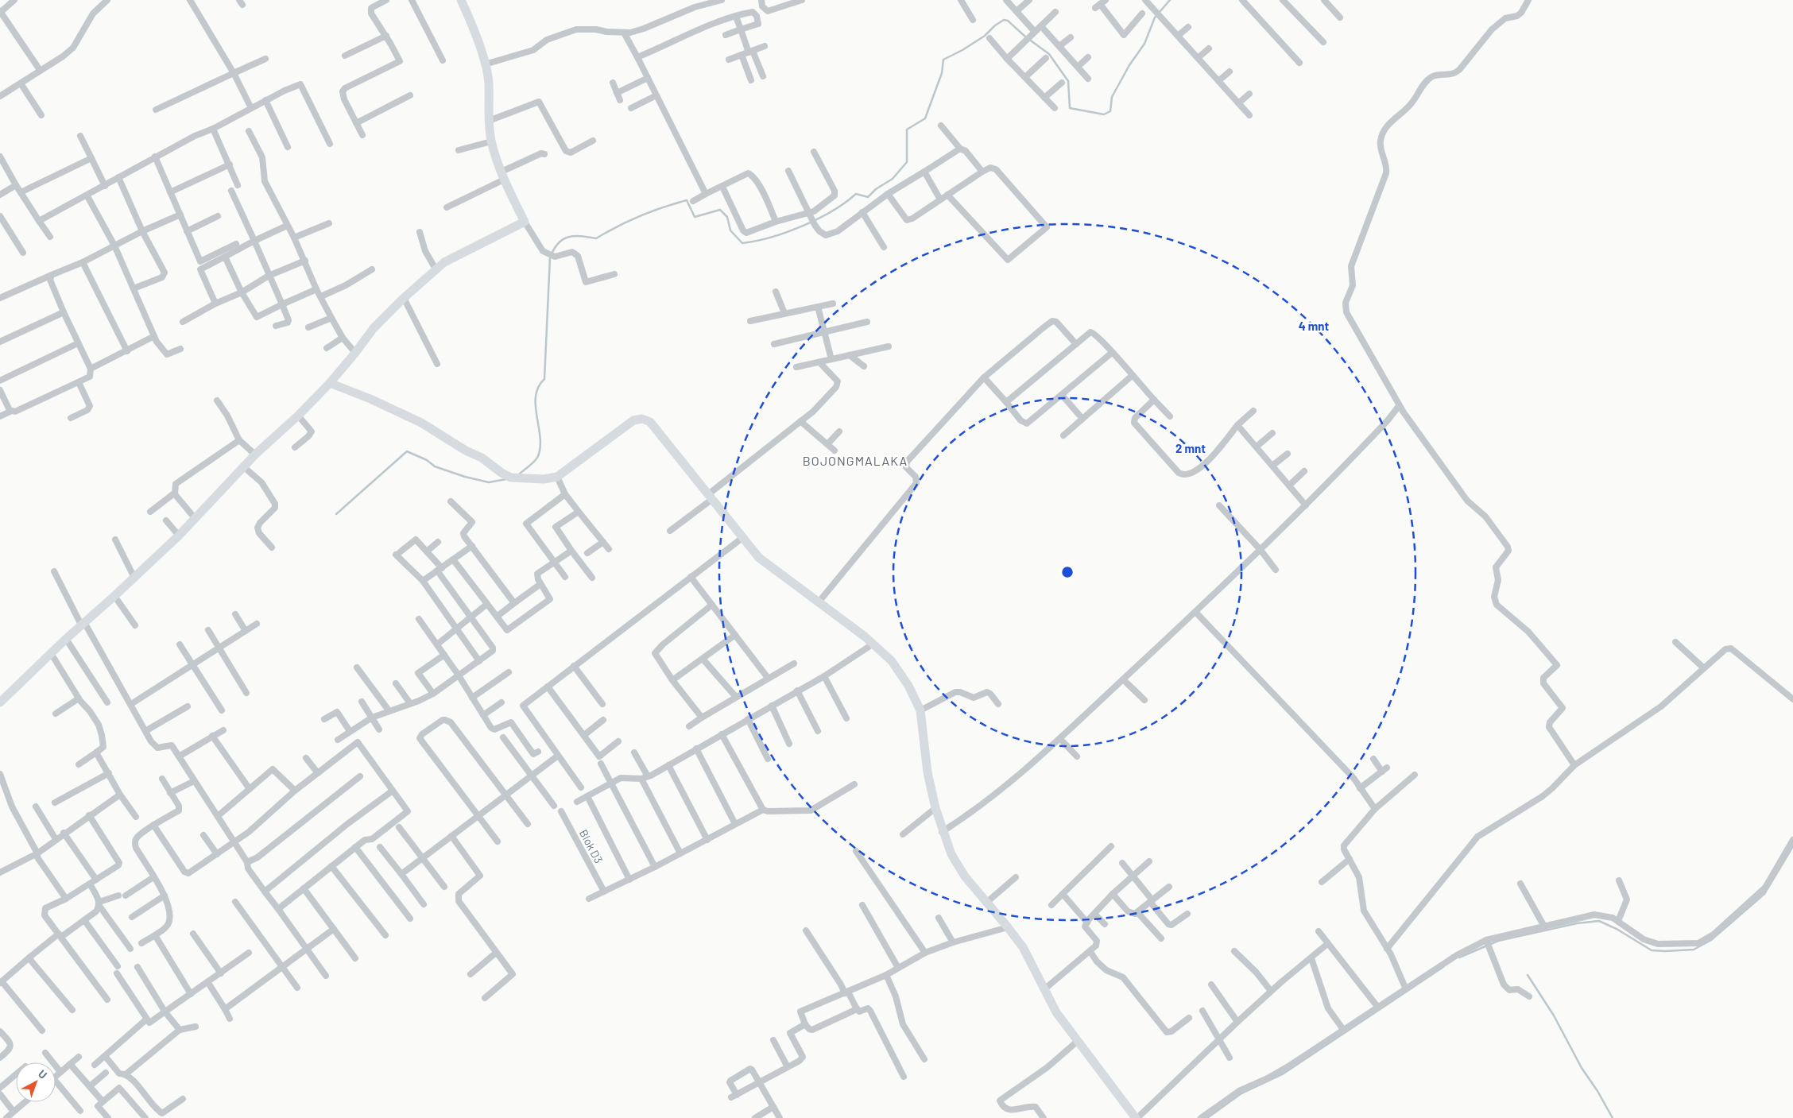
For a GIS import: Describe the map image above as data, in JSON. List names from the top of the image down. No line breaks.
{"streets":{"street":["Blok D3"]},"districts":["BOJONGMALAKA"],"north":"top right","rings":["4 mnt","2 mnt"]}
